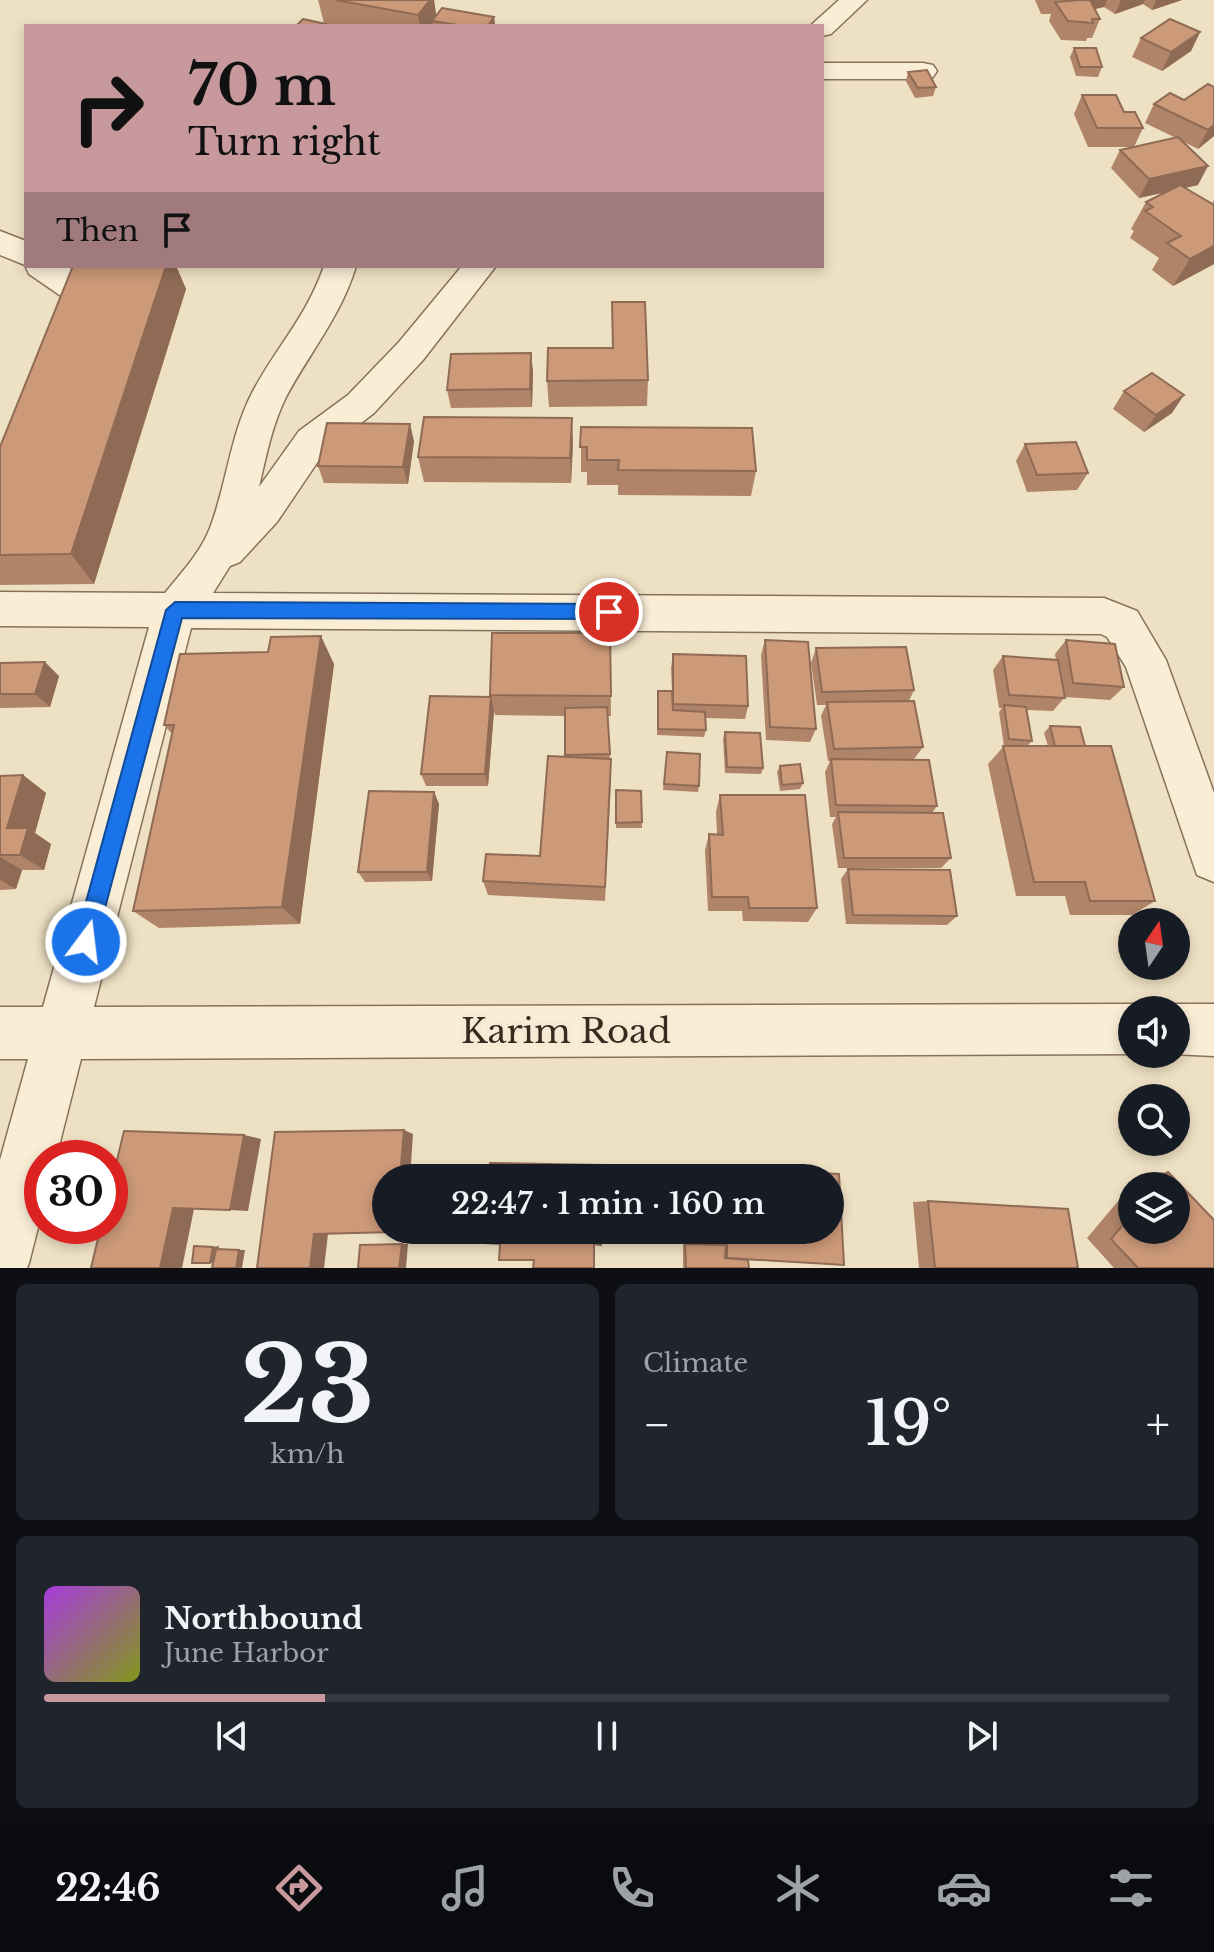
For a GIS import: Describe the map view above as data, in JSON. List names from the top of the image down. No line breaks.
{"streets":{"street":["Karim Road"]},"north":"top","page":{"turn":["70 m","Turn right"],"then":"Then","limit":"30","trip":"22:47 · 1 min · 160 m","tile":[["23","km/h"],"Climate"],"heat":["−","19°","+"],"song":["Northbound","June Harbor"],"tabs":"22:46"}}
